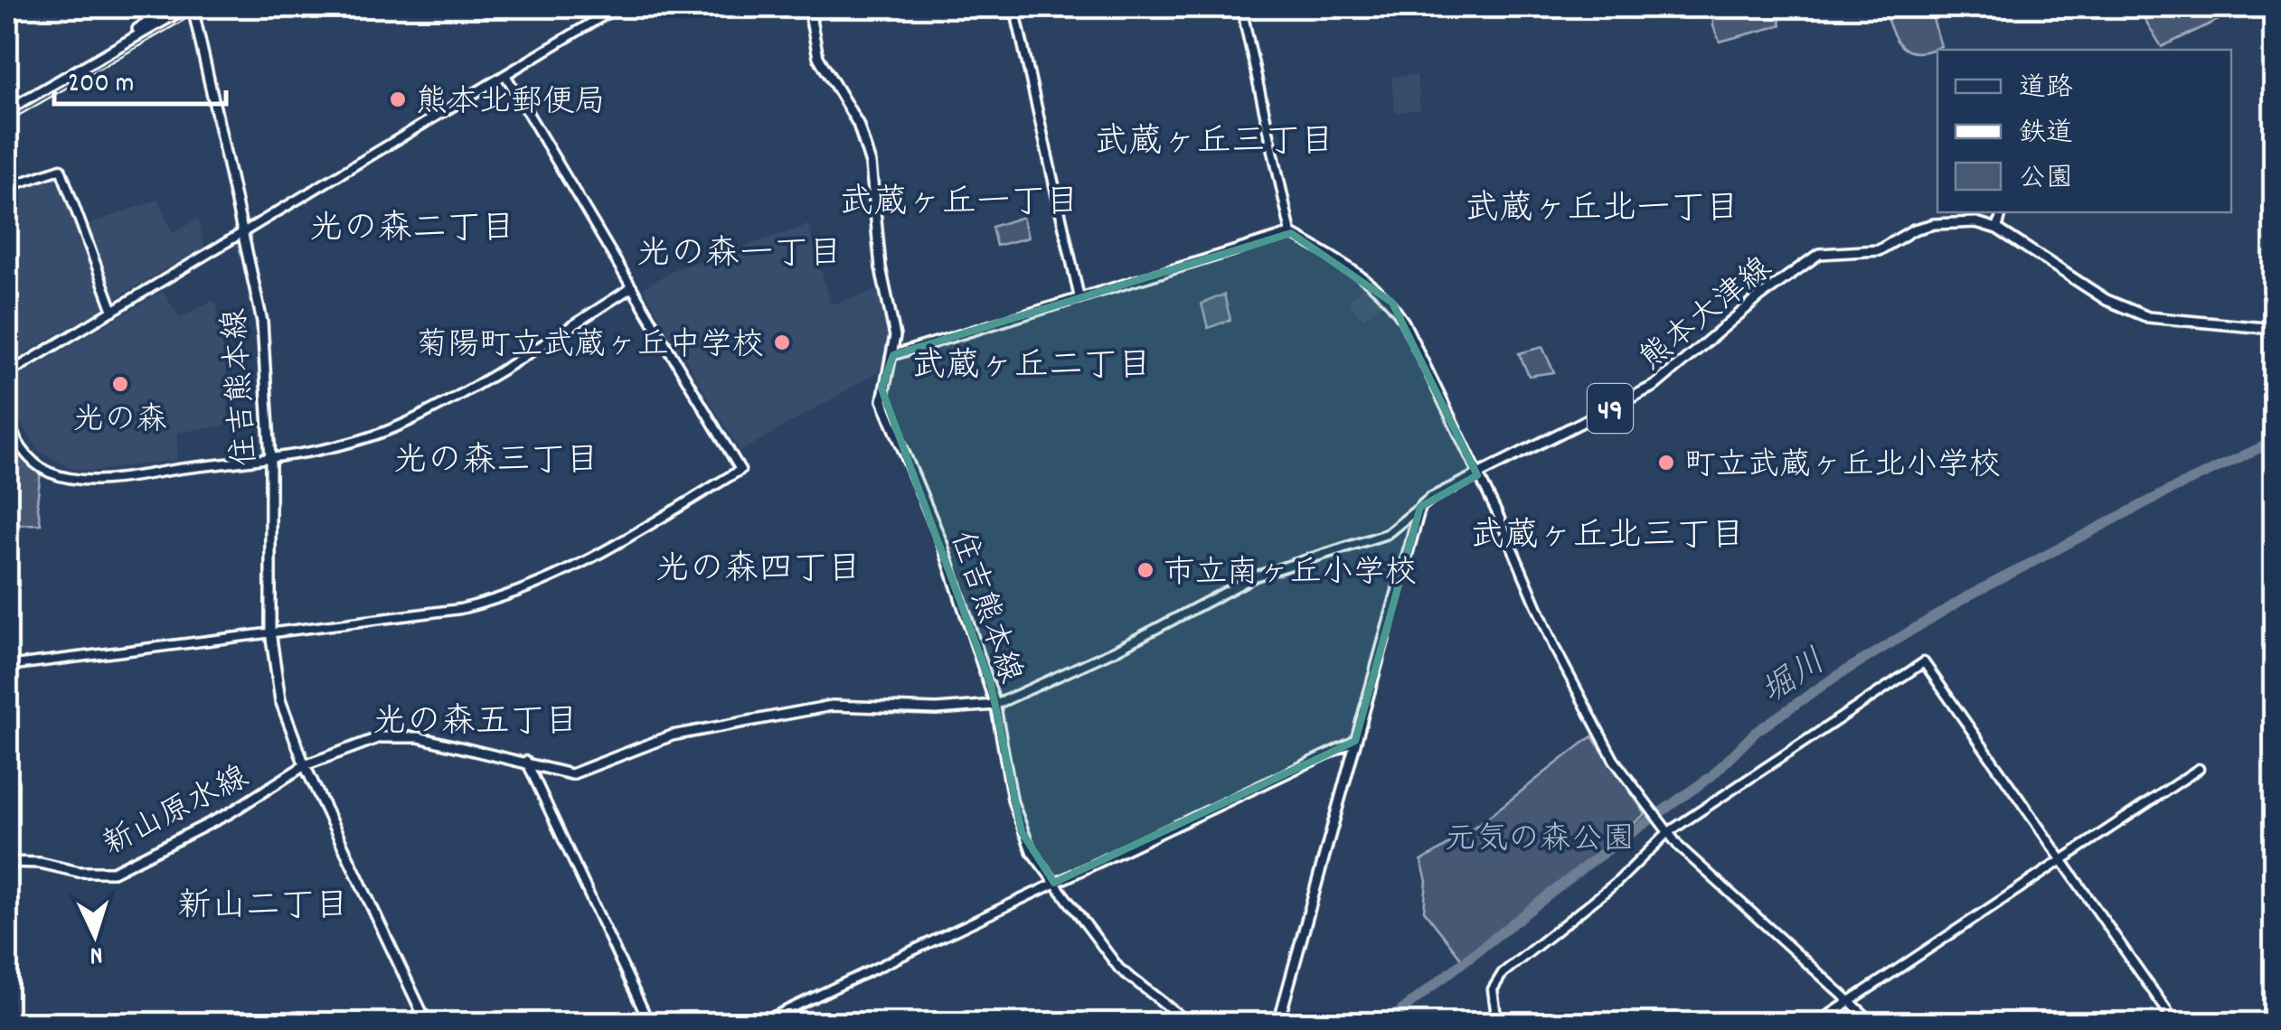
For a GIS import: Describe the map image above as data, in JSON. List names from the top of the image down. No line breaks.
{"streets":{"main road":["熊本大津線","住吉熊本線","49","新山原水線"]},"crossings":[["住吉熊本線","新山原水線"]],"districts":["武蔵ヶ丘三丁目","武蔵ヶ丘一丁目","武蔵ヶ丘北一丁目","光の森二丁目","光の森一丁目","武蔵ヶ丘二丁目","光の森三丁目","武蔵ヶ丘北三丁目","光の森四丁目","光の森五丁目","新山二丁目"],"water":["堀川"],"parks":["元気の森公園"],"places":["熊本北郵便局","菊陽町立武蔵ヶ丘中学校","光の森","町立武蔵ヶ丘北小学校","市立南ヶ丘小学校"],"legend":["道路","鉄道","公園"],"scale_bar":"200 m","north":"bottom"}
